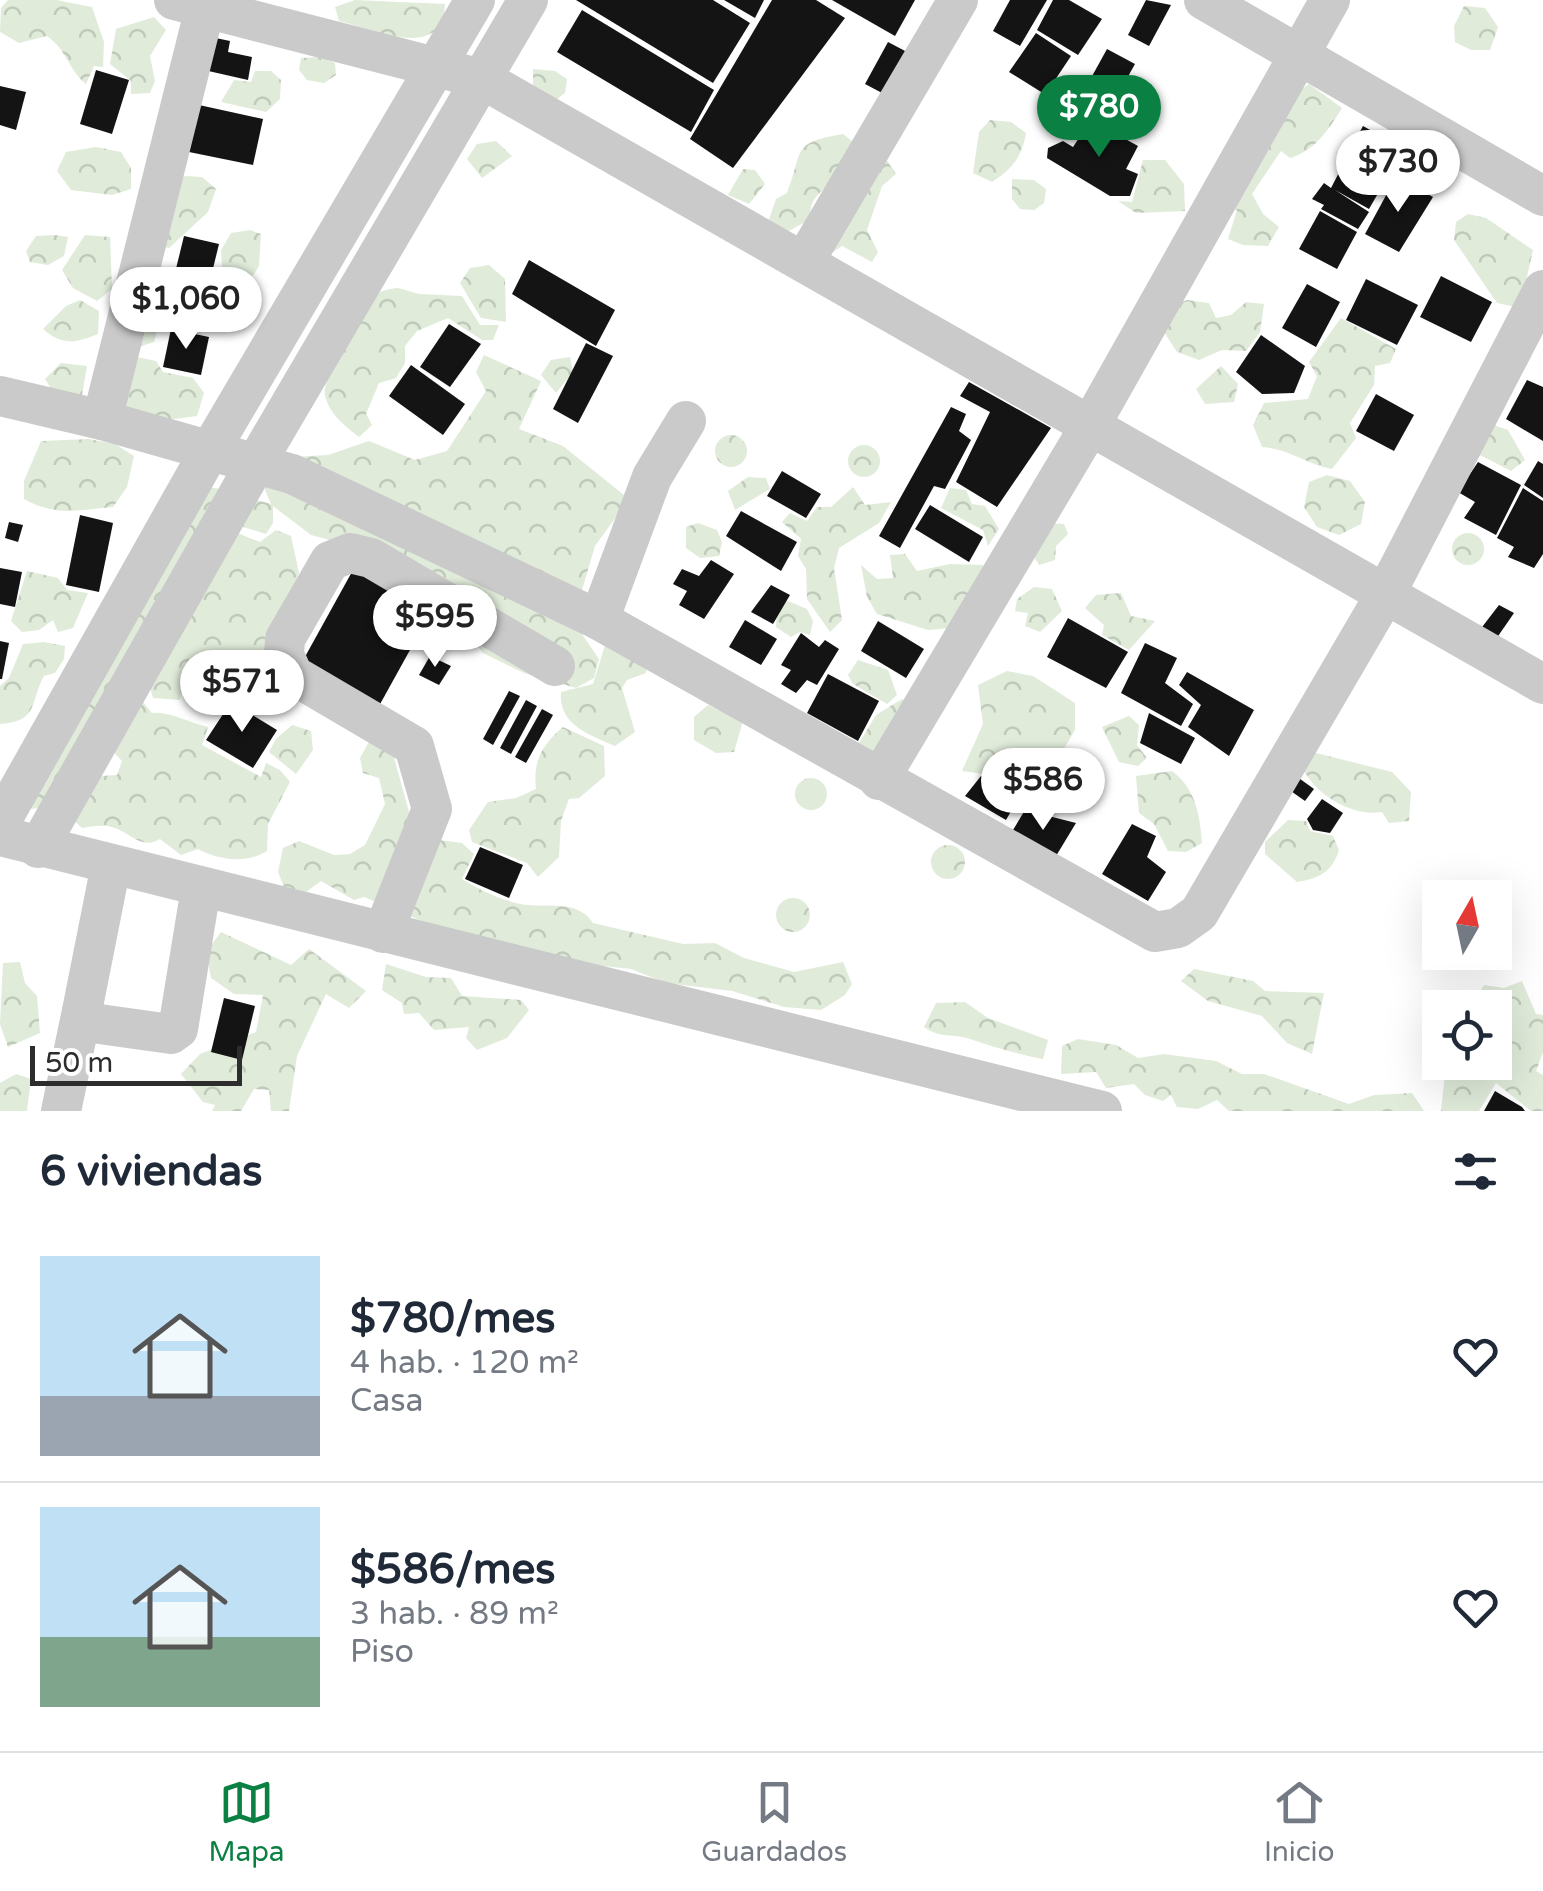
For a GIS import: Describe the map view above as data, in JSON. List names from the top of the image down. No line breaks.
{"scale_bar":"50 m","north":"top","page":{"price":["$780","$730","$1,060","$595","$571","$586"],"scale":"50 m","heading":"6 viviendas","list":[{"name":"$780/mes","note":"4 hab. · 120 m² · Casa"},{"name":"$586/mes","note":"3 hab. · 89 m² · Piso"}],"tabs":["Mapa","Guardados","Inicio"]}}
